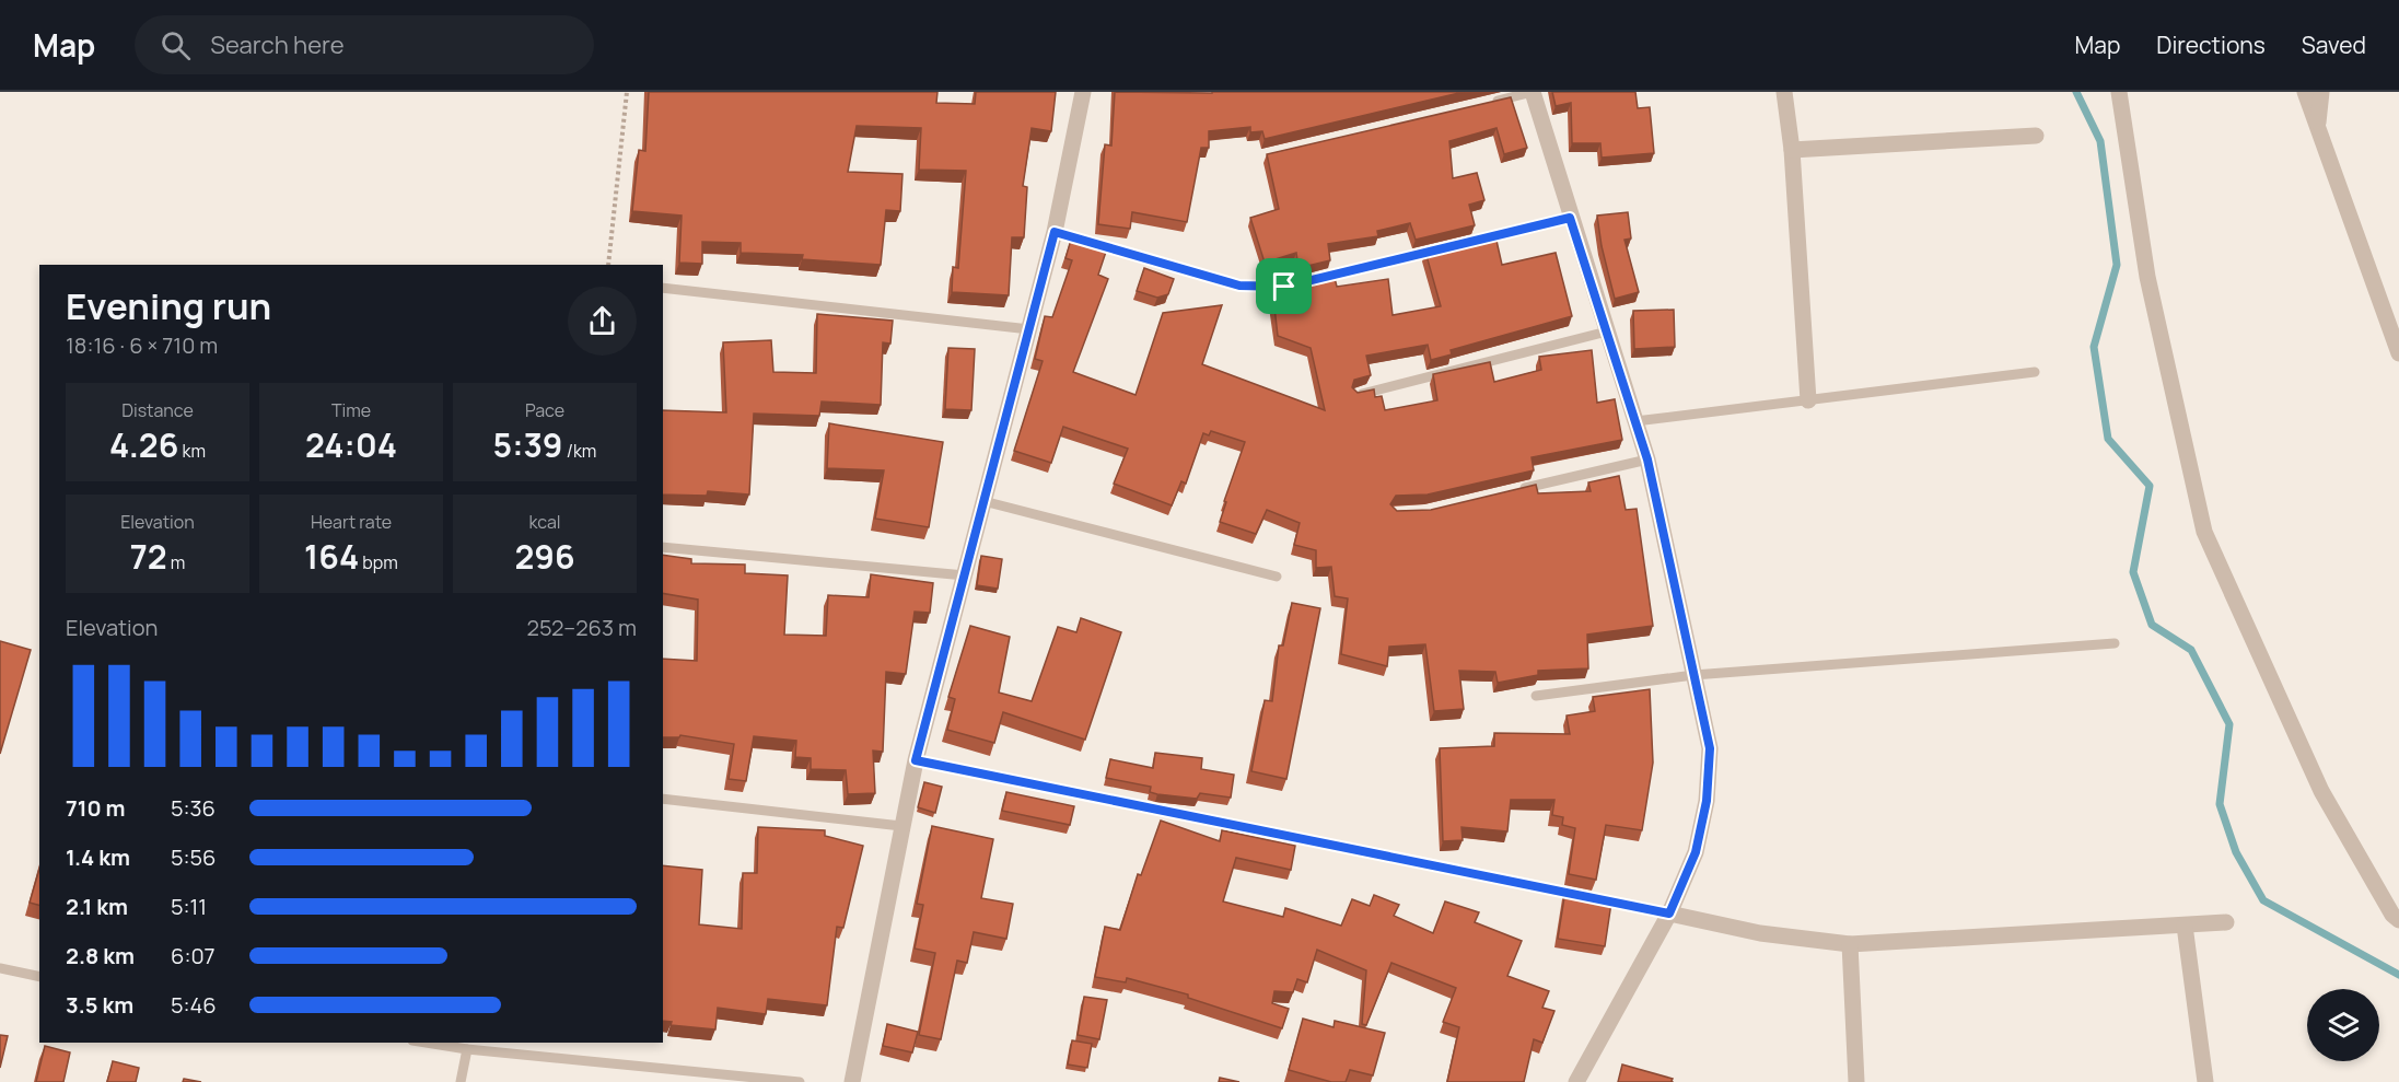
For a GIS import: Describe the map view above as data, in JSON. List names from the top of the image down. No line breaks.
{"page":{"header":"Map","search":"Search here","nav":["Map","Directions","Saved"],"heading":["Evening run","18:16 · 6 × 710 m"],"stats":[["Distance","4.26 km"],["Time","24:04"],["Pace","5:39 /km"],["Elevation","72 m"],["Heart rate","164 bpm"],["kcal","296"]],"chart":["Elevation","252–263 m"],"list":[{"name":"710 m","note":"5:36"},{"name":"1.4 km","note":"5:56"},{"name":"2.1 km","note":"5:11"},{"name":"2.8 km","note":"6:07"},{"name":"3.5 km","note":"5:46"}]}}
